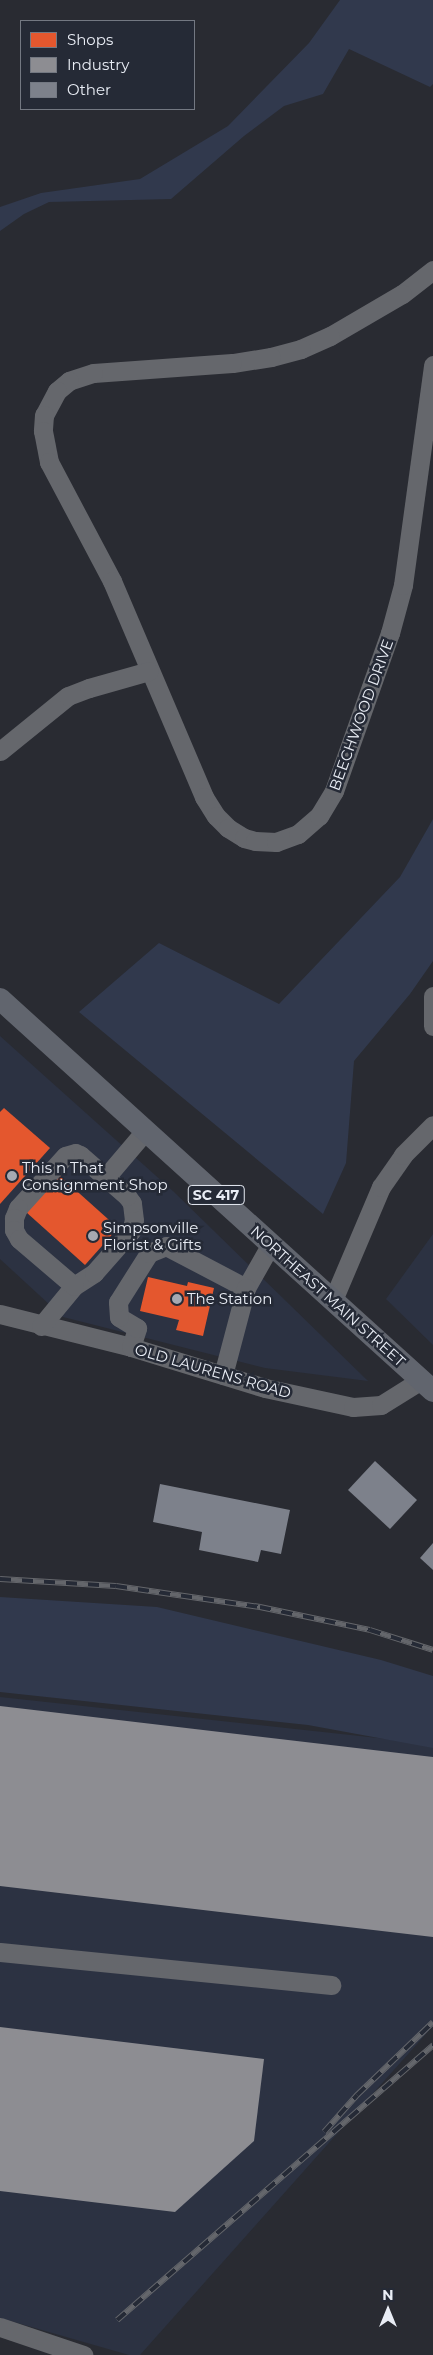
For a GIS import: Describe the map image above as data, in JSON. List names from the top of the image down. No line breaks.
{"streets":{"main road":["SC 417","NORTHEAST MAIN STREET"],"street":["BEECHWOOD DRIVE","OLD LAURENS ROAD"]},"crossings":[["NORTHEAST MAIN STREET","OLD LAURENS ROAD"]],"places":["This n That Consignment Shop","Simpsonville Florist & Gifts","The Station"],"legend":["Shops","Industry","Other"],"north":"top"}
